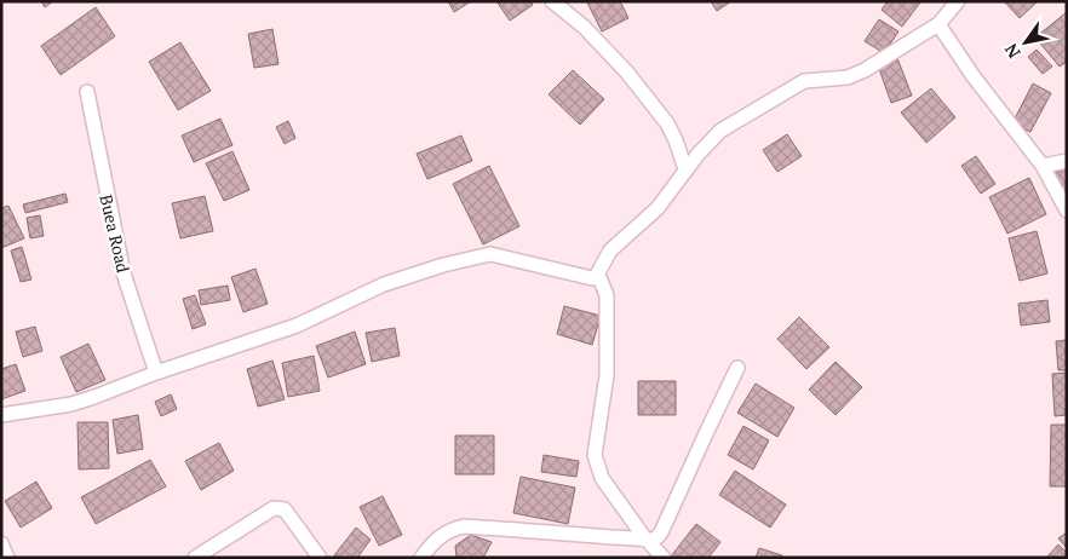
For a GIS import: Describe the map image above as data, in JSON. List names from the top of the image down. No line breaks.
{"streets":{"street":["Buea Road"]},"north":"bottom left"}
